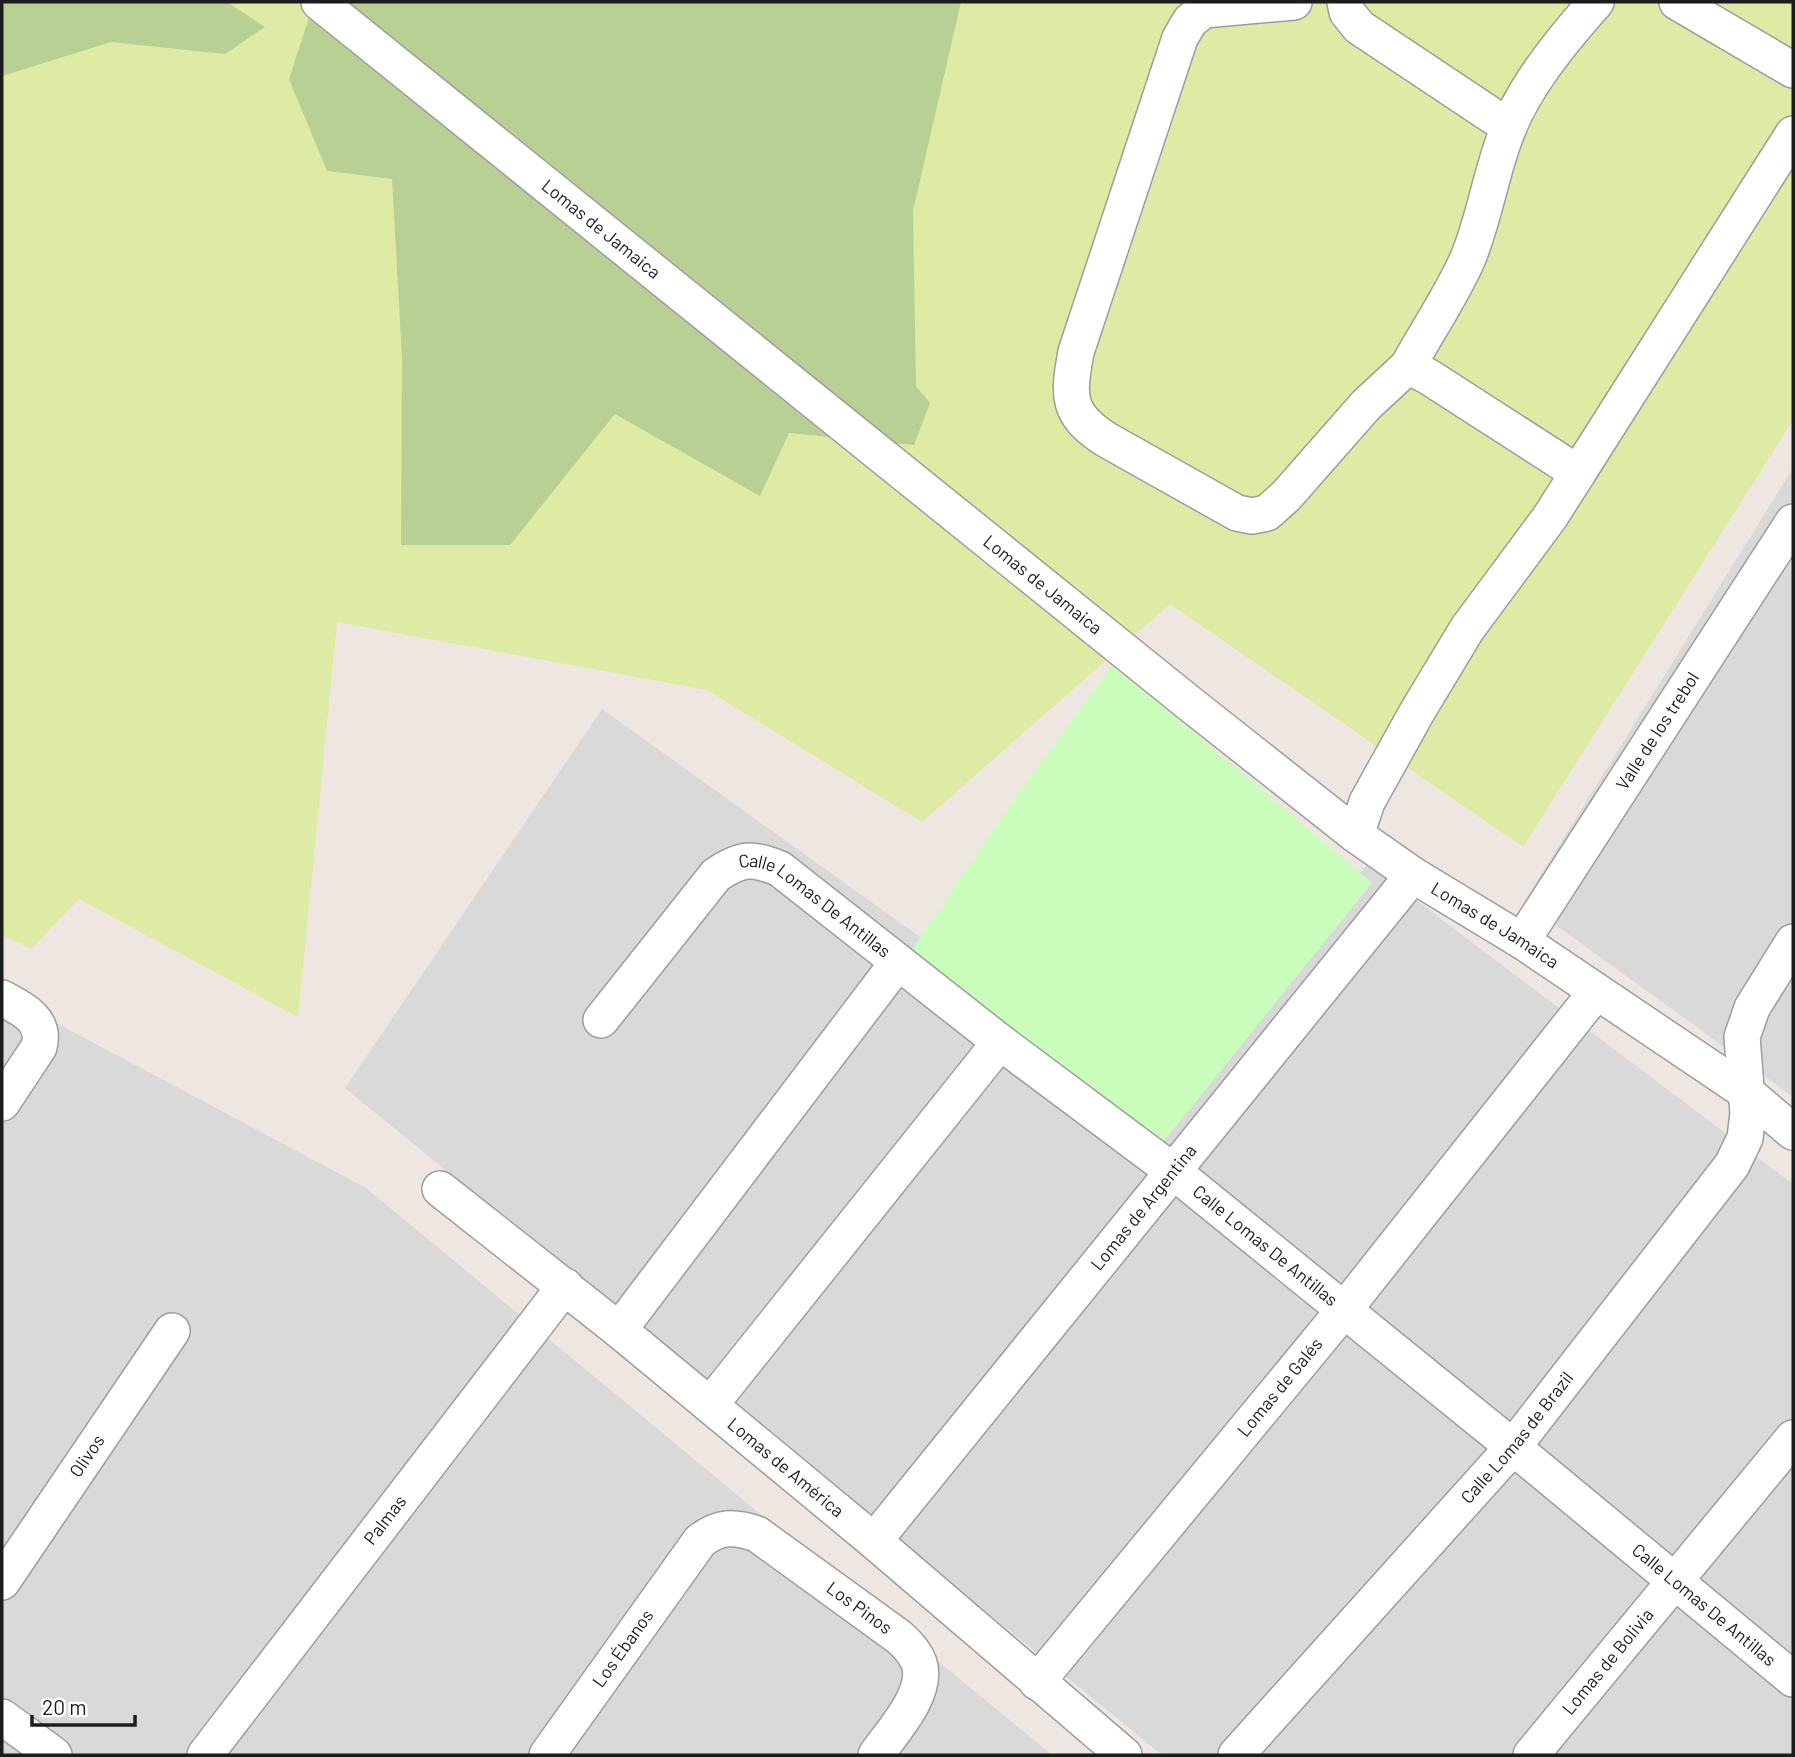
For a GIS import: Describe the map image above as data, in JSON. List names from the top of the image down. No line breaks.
{"streets":{"street":["Lomas de Jamaica","Valle de los trebol","Calle Lomas De Antillas","Lomas de Argentina","Lomas de Galés","Calle Lomas de Brazil","Olivos","Lomas de América","Palmas","Los Pinos","Los Ébanos","Lomas de Bolivia"]},"crossings":[["Lomas de Jamaica","Valle de los trebol"],["Lomas de Jamaica","Lomas de Argentina"],["Lomas de Jamaica","Lomas de Galés"],["Lomas de Jamaica","Calle Lomas de Brazil"],["Calle Lomas De Antillas","Lomas de Argentina"],["Calle Lomas De Antillas","Lomas de Galés"],["Calle Lomas De Antillas","Calle Lomas de Brazil"],["Calle Lomas De Antillas","Lomas de Bolivia"],["Lomas de Argentina","Lomas de América"],["Lomas de Galés","Lomas de América"],["Lomas de América","Palmas"],["Los Pinos","Los Ébanos"]],"scale_bar":"20 m"}
